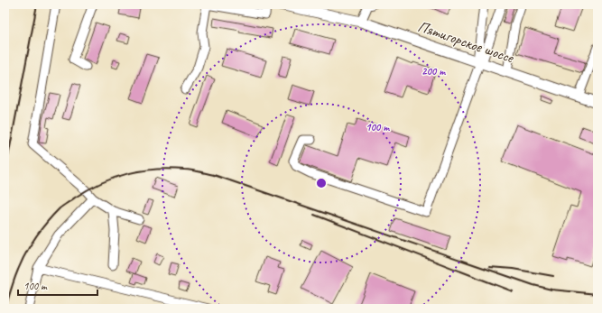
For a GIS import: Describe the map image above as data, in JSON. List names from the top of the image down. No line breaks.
{"streets":{"main road":["Пятигорское шоссе"]},"scale_bar":"100 m","rings":["200 m","100 m"]}
